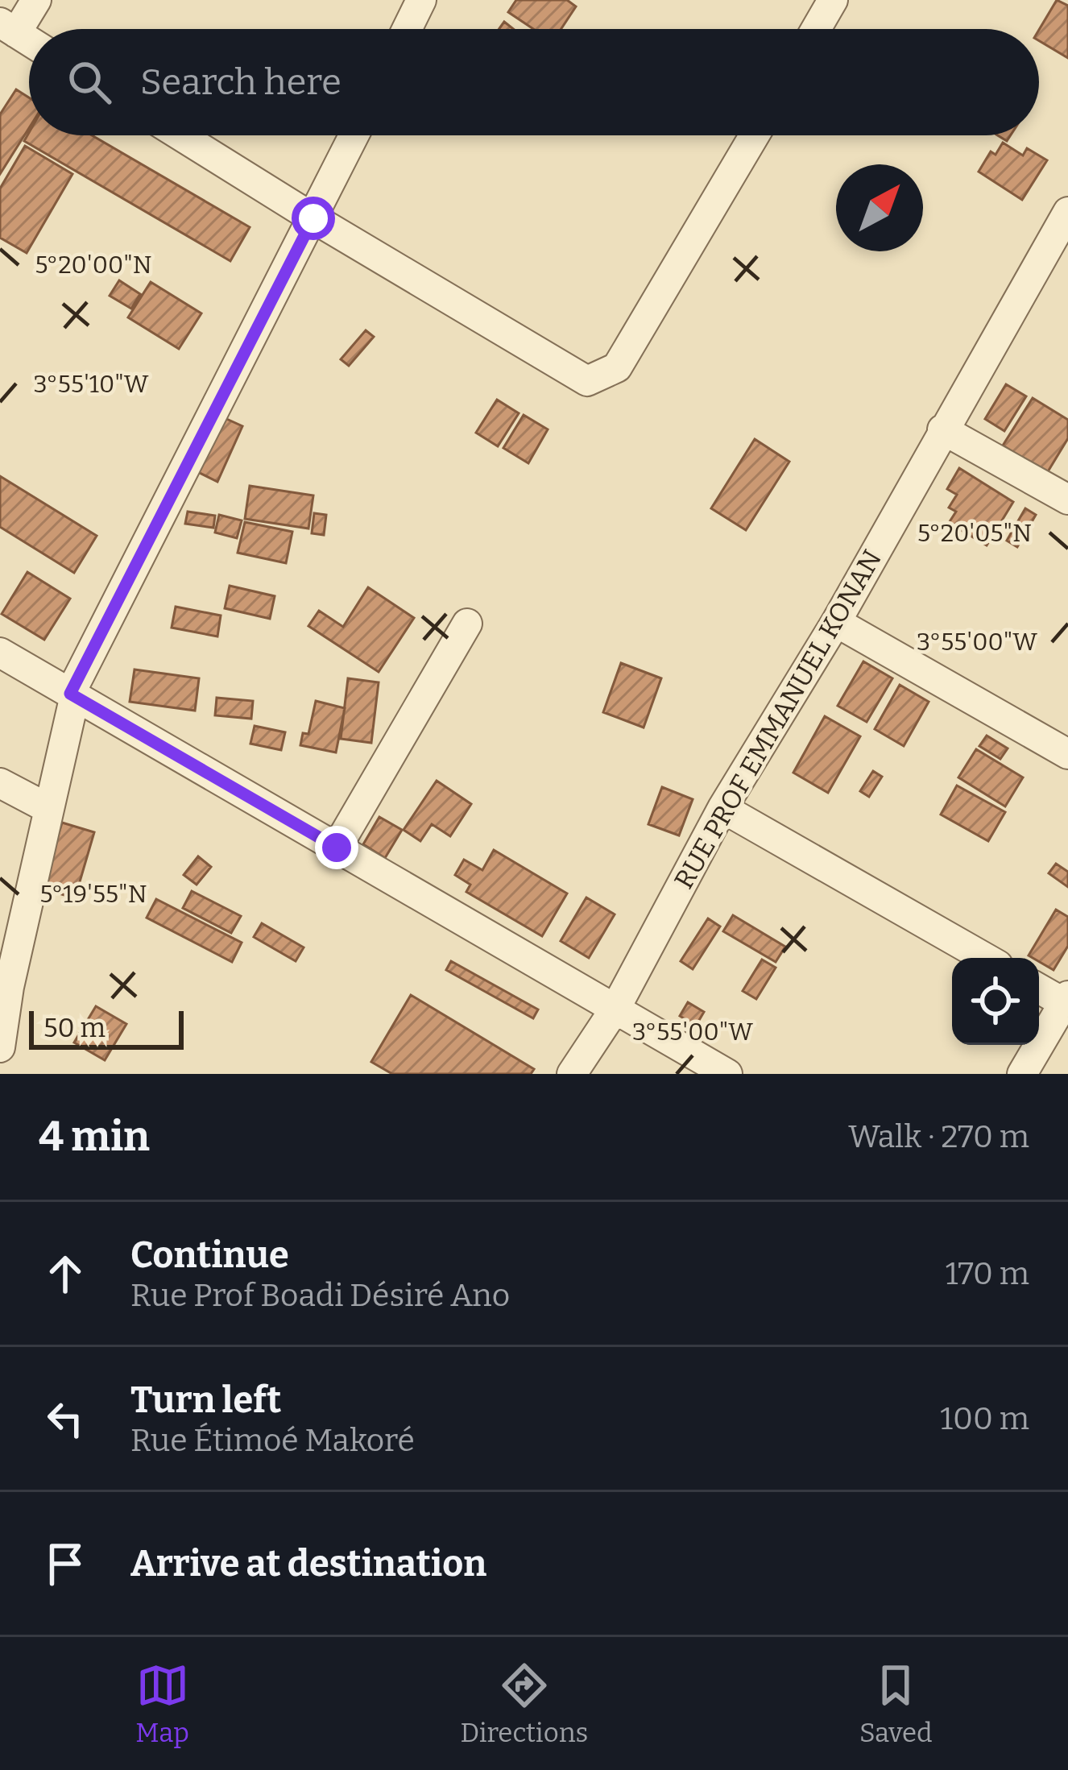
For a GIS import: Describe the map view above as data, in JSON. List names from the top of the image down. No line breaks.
{"streets":{"street":["RUE PROF EMMANUEL KONAN"]},"scale_bar":"50 m","north":"top right","page":{"search":"Search here","scale":"50 m","heading":["4 min","Walk · 270 m"],"list":[["Continue","Rue Prof Boadi Désiré Ano","170 m"],["Turn left","Rue Étimoé Makoré","100 m"],"Arrive at destination"],"nav":["Map","Directions","Saved"]},"coordinates":["5°20'00\"N","3°55'10\"W","5°20'05\"N","3°55'00\"W","5°19'55\"N"]}
